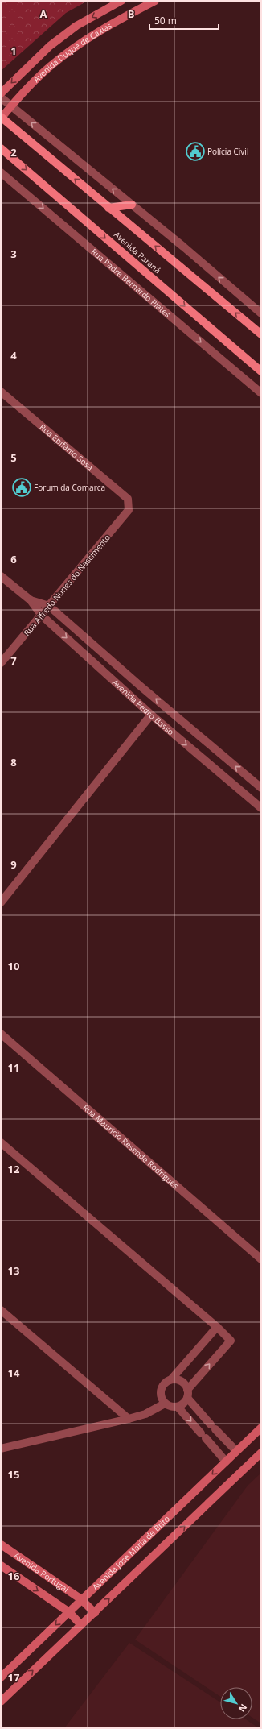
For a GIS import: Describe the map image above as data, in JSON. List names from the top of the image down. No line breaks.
{"streets":{"main road":["Avenida Duque de Caxias","Avenida Paraná","Avenida José Maria de Brito","Avenida Portugal"],"street":["Rua Padre Bernardo Plates","Rua Epifânio Sosa","Rua Alfredo Nunes do Nascimento","Avenida Pedro Basso","Rua Mauricio Resende Rodrigues"]},"crossings":[["Avenida Duque de Caxias","Avenida Paraná"],["Rua Epifânio Sosa","Rua Alfredo Nunes do Nascimento"],["Rua Alfredo Nunes do Nascimento","Avenida Pedro Basso"],["Avenida José Maria de Brito","Avenida Portugal"]],"places":{"public building":["Polícia Civil","Forum da Comarca"]},"scale_bar":"50 m","north":"bottom right","grid":{"columns":["A","B"],"rows":["1","2","3","4","5","6","7","8","9","10","11","12","13","14","15","16","17"]}}
